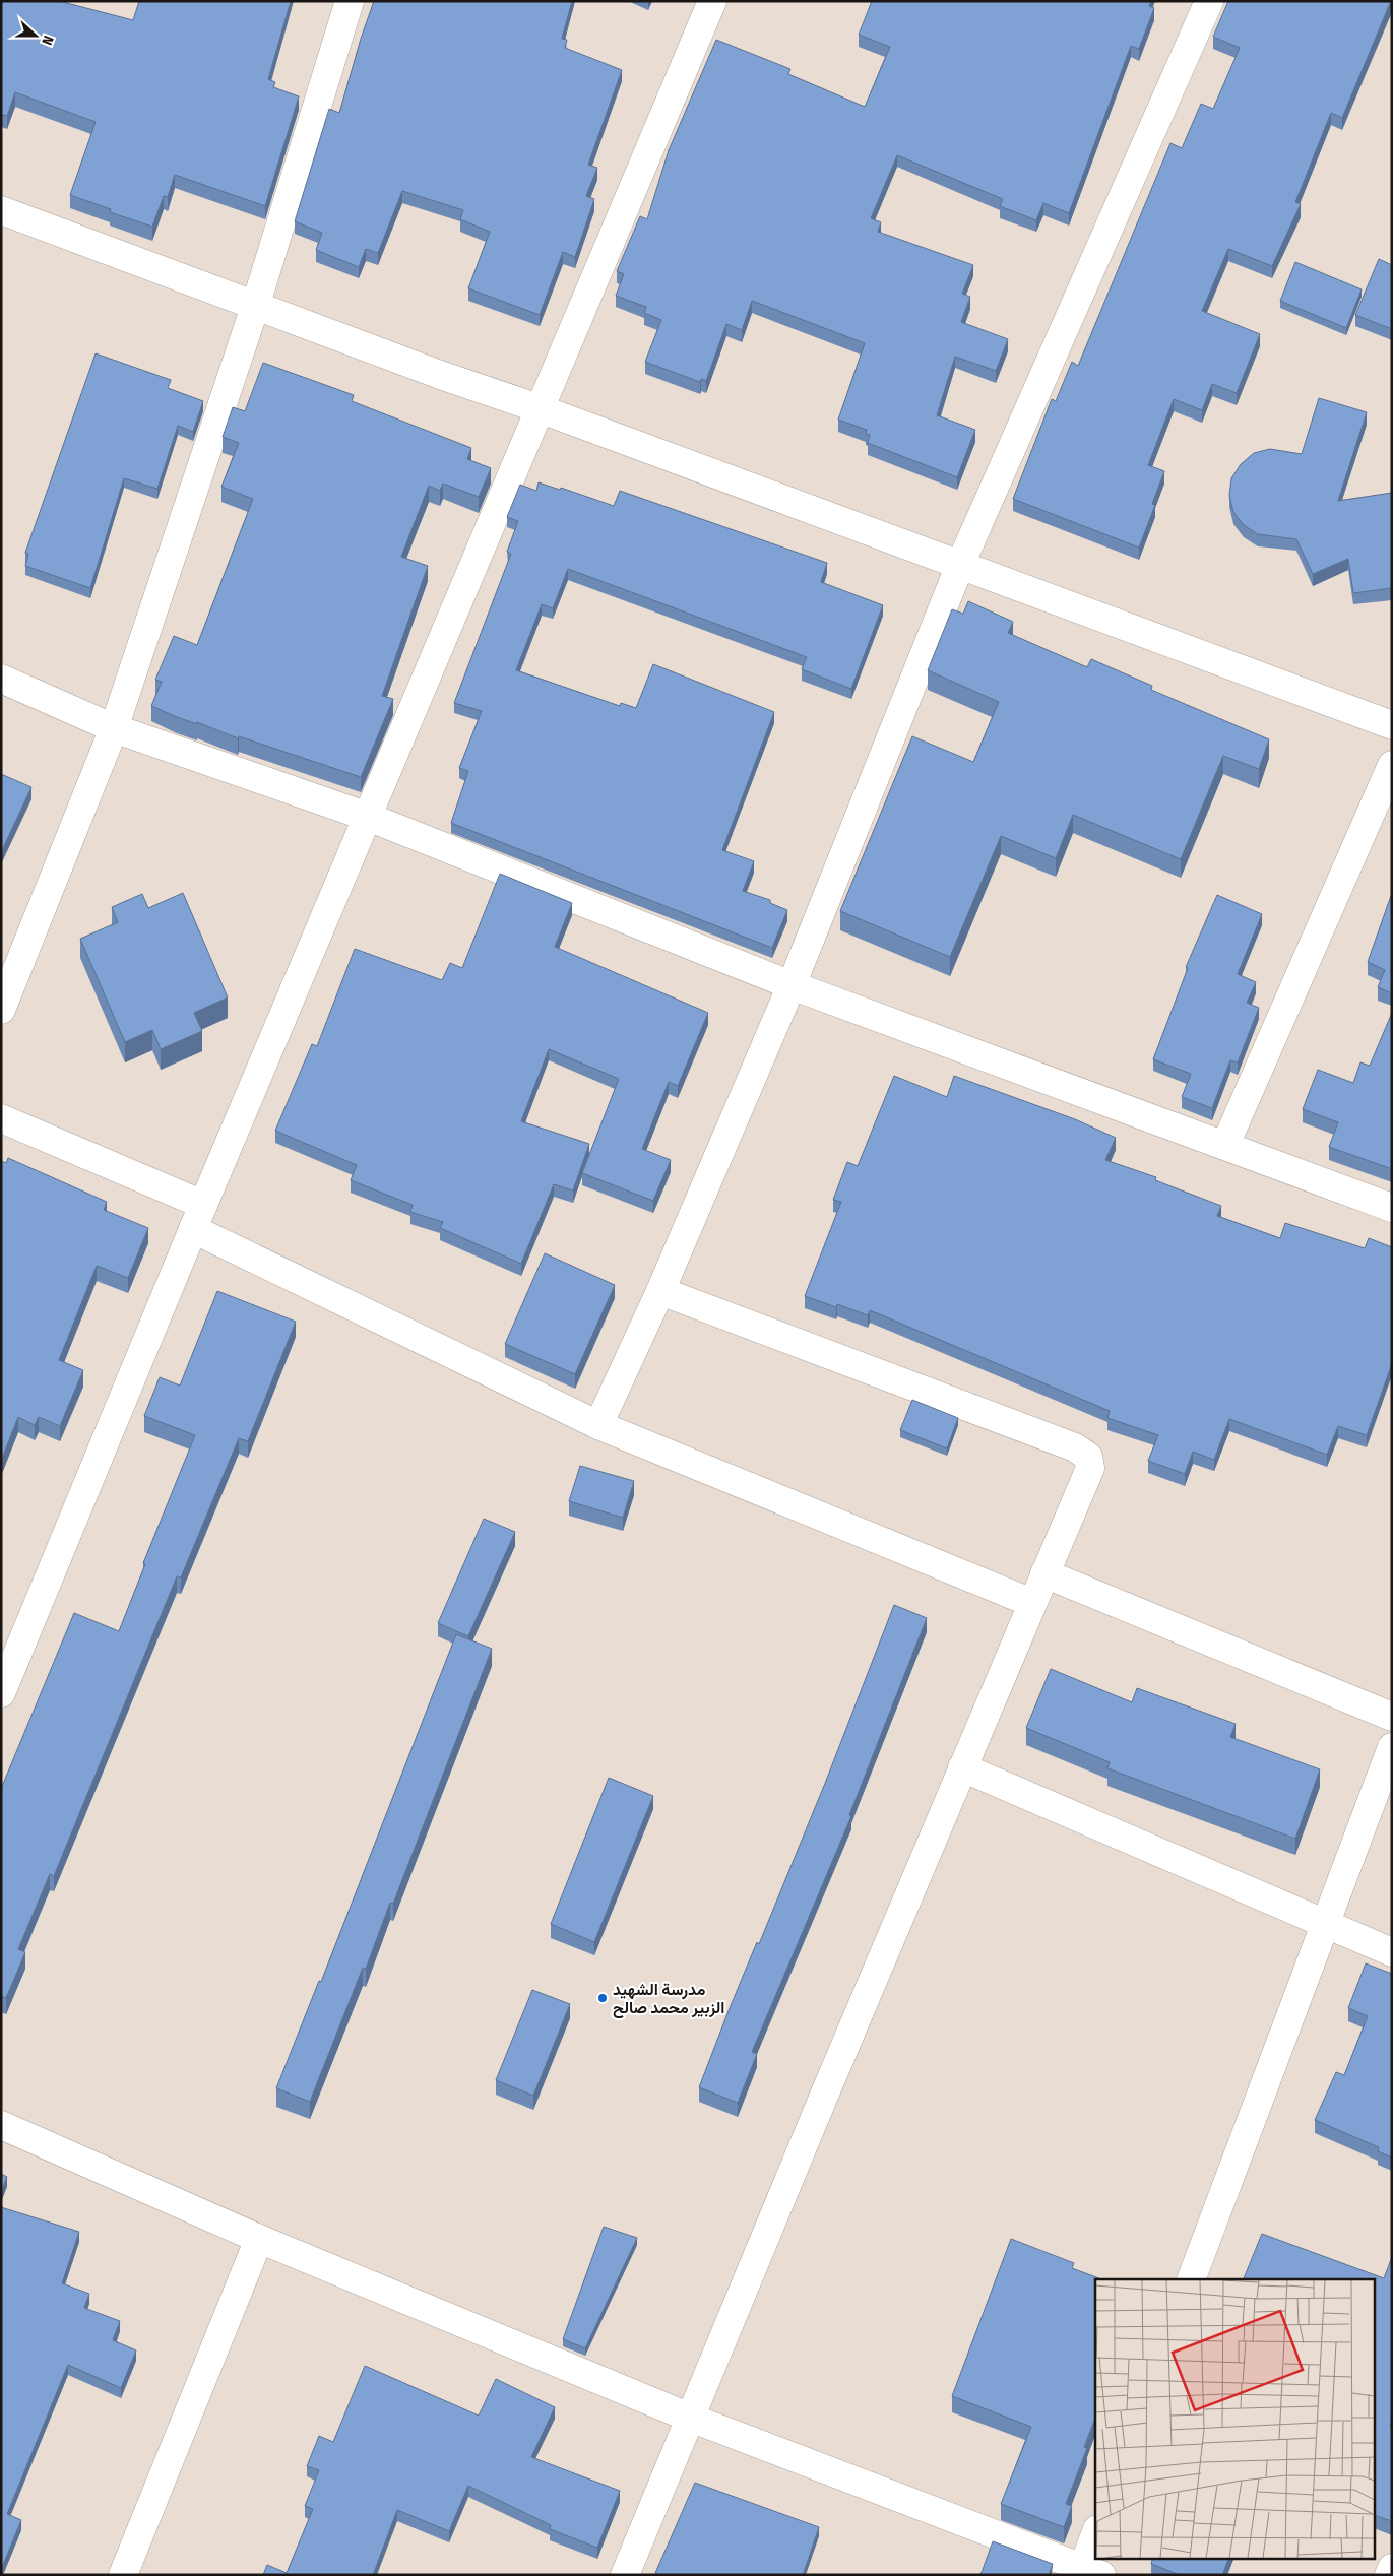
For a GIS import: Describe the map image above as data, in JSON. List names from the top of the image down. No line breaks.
{"places":["مدرسة الشهيد الزبير محمد صالح"],"north":"right"}
